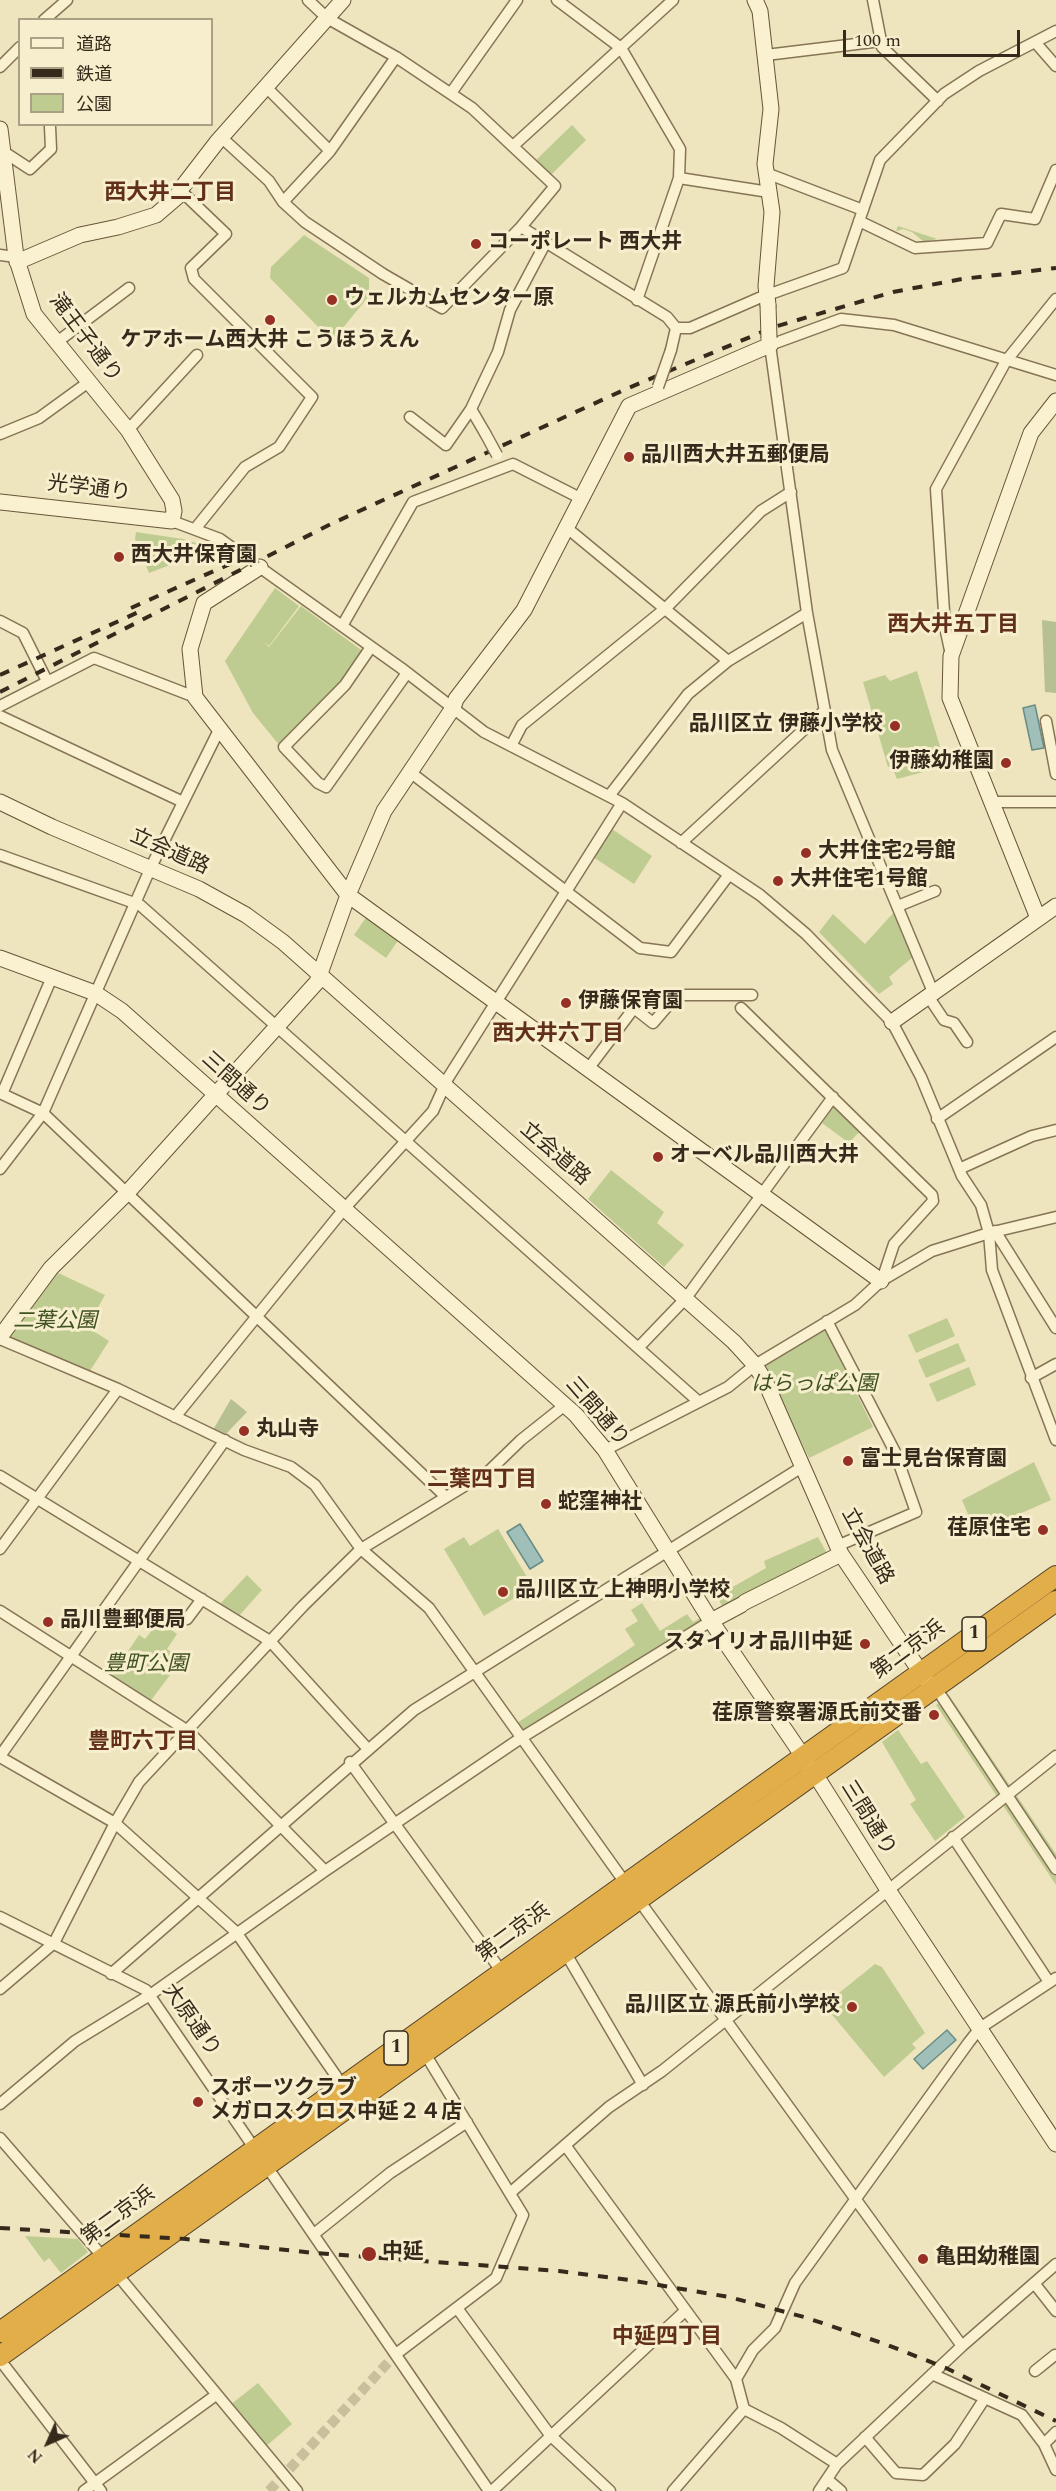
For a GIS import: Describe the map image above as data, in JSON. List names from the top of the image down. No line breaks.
{"streets":{"highway":["1","第二京浜"],"street":["滝王子通り","光学通り","立会道路","三間通り","大原通り"]},"crossings":[["滝王子通り","光学通り"],["立会道路","第二京浜"],["三間通り","第二京浜"],["第二京浜","大原通り"]],"districts":["西大井二丁目","西大井五丁目","西大井六丁目","二葉四丁目","豊町六丁目","中延四丁目"],"parks":["二葉公園","はらっぱ公園","豊町公園"],"places":["コーポレート 西大井","ウェルカムセンター原","ケアホーム西大井 こうほうえん","品川西大井五郵便局","西大井保育園","品川区立 伊藤小学校","伊藤幼稚園","大井住宅2号館","大井住宅1号館","伊藤保育園","オーベル品川西大井","丸山寺","富士見台保育園","蛇窪神社","荏原住宅","品川区立 上神明小学校","品川豊郵便局","スタイリオ品川中延","荏原警察署源氏前交番","品川区立 源氏前小学校","スポーツクラブ メガロスクロス中延２４店","中延","亀田幼稚園"],"legend":["道路","鉄道","公園"],"scale_bar":"100 m","north":"bottom left"}
